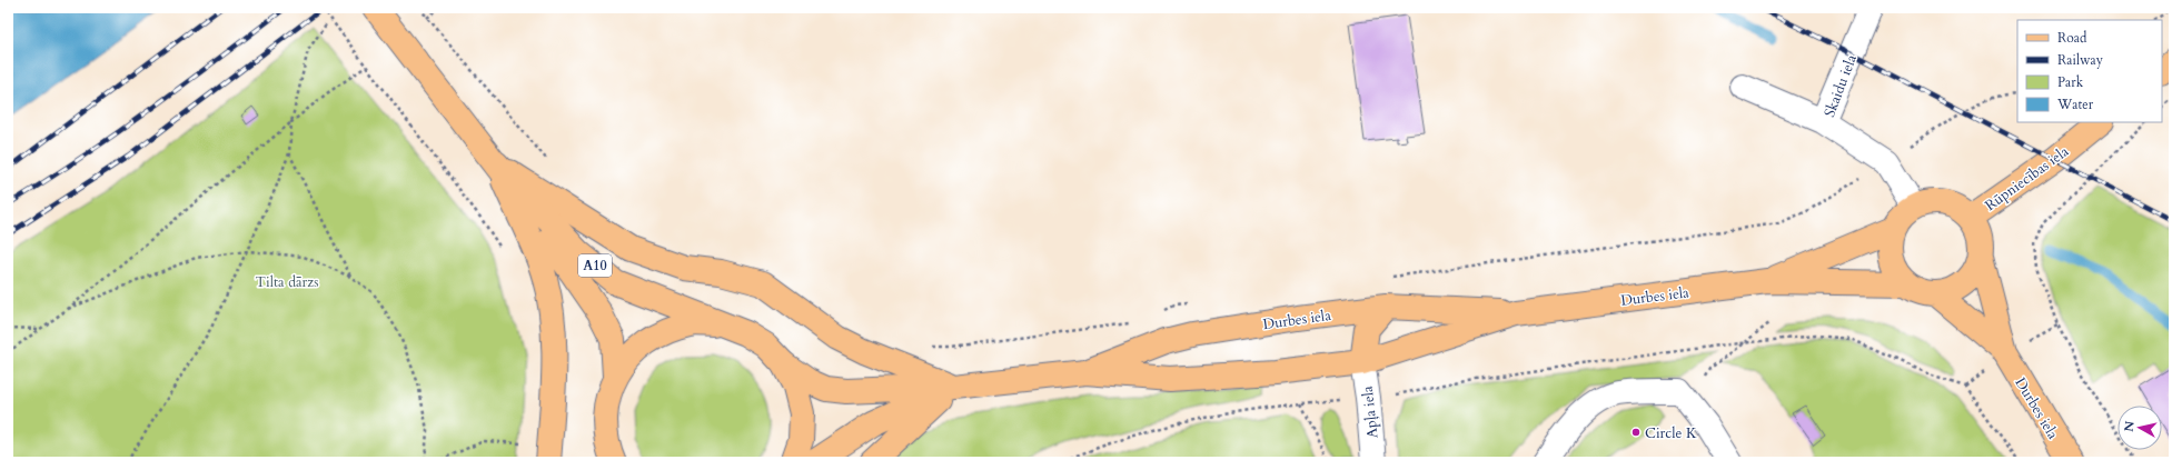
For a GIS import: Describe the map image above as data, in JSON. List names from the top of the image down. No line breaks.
{"streets":{"main road":["Rūpniecības iela","A10","Durbes iela"],"street":["Skaidu iela","Apļa iela"]},"crossings":[["Skaidu iela","Rūpniecības iela"],["Skaidu iela","Durbes iela"],["Rūpniecības iela","Durbes iela"],["Durbes iela","Apļa iela"]],"parks":["Tilta dārzs"],"places":["Circle K"],"legend":["Road","Railway","Park","Water"],"north":"left"}
